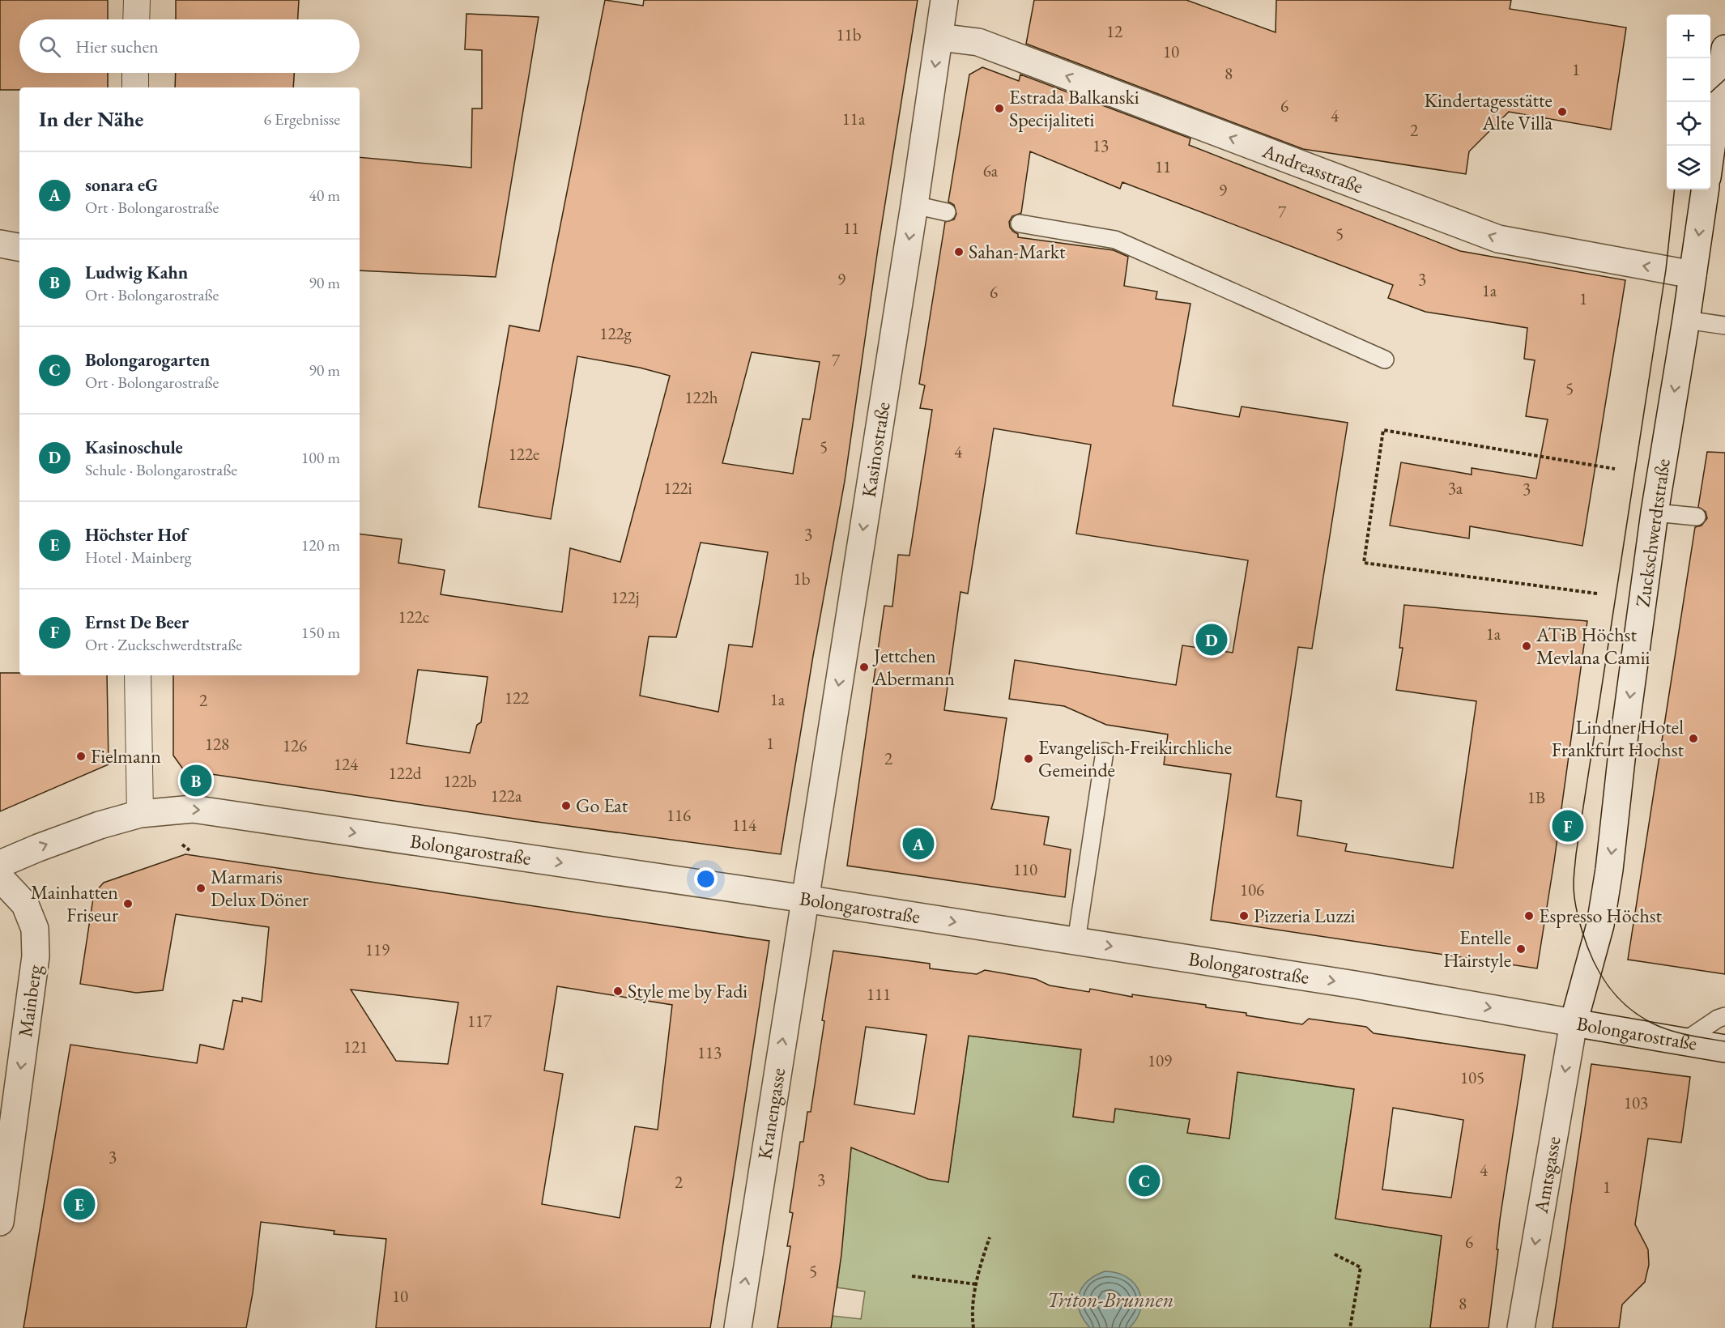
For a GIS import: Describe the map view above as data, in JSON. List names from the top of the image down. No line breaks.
{"streets":{"street":["Andreasstraße","Kasinostraße","Zuckschwerdtstraße","Bolongarostraße","Mainberg","Kranengasse","Amtsgasse"]},"crossings":[["Andreasstraße","Kasinostraße"],["Andreasstraße","Zuckschwerdtstraße"],["Kasinostraße","Bolongarostraße"],["Kasinostraße","Kranengasse"],["Zuckschwerdtstraße","Bolongarostraße"],["Zuckschwerdtstraße","Amtsgasse"],["Bolongarostraße","Kranengasse"],["Bolongarostraße","Amtsgasse"]],"one_way":["Andreasstraße","Kasinostraße","Zuckschwerdtstraße","Bolongarostraße","Mainberg","Kranengasse","Amtsgasse"],"water":["Triton-Brunnen"],"places":["Estrada Balkanski Specijaliteti","Kindertagesstätte Alte Villa","Sahan-Markt","ATiB Höchst Mevlana Camii","Jettchen Abermann","Lindner Hotel Frankfurt Hochst","Fielmann","Evangelisch-Freikirchliche Gemeinde","Go Eat","Marmaris Delux Döner","Mainhatten Friseur","Pizzeria Luzzi","Espresso Höchst","Entelle Hairstyle","Style me by Fadi"],"house_numbers":["12","11b","10","1","8","6","4","11a","2","13","11","6a","9","7","11","5","9","3","1a","6","1","122g","7","5","122h","5","4","122e","122i","3a","3","3","1b","122j","122c","1a","122","1a","2","1","128","126","2","124","122d","122b","122a","1B","116","114","110","106","119","111","117","121","113","109","105","103","3","4","3","2","1","6","5","10","8"],"page":{"map_buttons":["+","−"],"search":"Hier suchen","heading":["In der Nähe","6 Ergebnisse"],"list":[{"mark":"A","name":"sonara eG","note":"Ort · Bolongarostraße","value":"40 m"},{"mark":"B","name":"Ludwig Kahn","note":"Ort · Bolongarostraße","value":"90 m"},{"mark":"C","name":"Bolongarogarten","note":"Ort · Bolongarostraße","value":"90 m"},{"mark":"D","name":"Kasinoschule","note":"Schule · Bolongarostraße","value":"100 m"},{"mark":"E","name":"Höchster Hof","note":"Hotel · Mainberg","value":"120 m"},{"mark":"F","name":"Ernst De Beer","note":"Ort · Zuckschwerdtstraße","value":"150 m"}],"pins":["D","B","F","A","C","E"]}}
